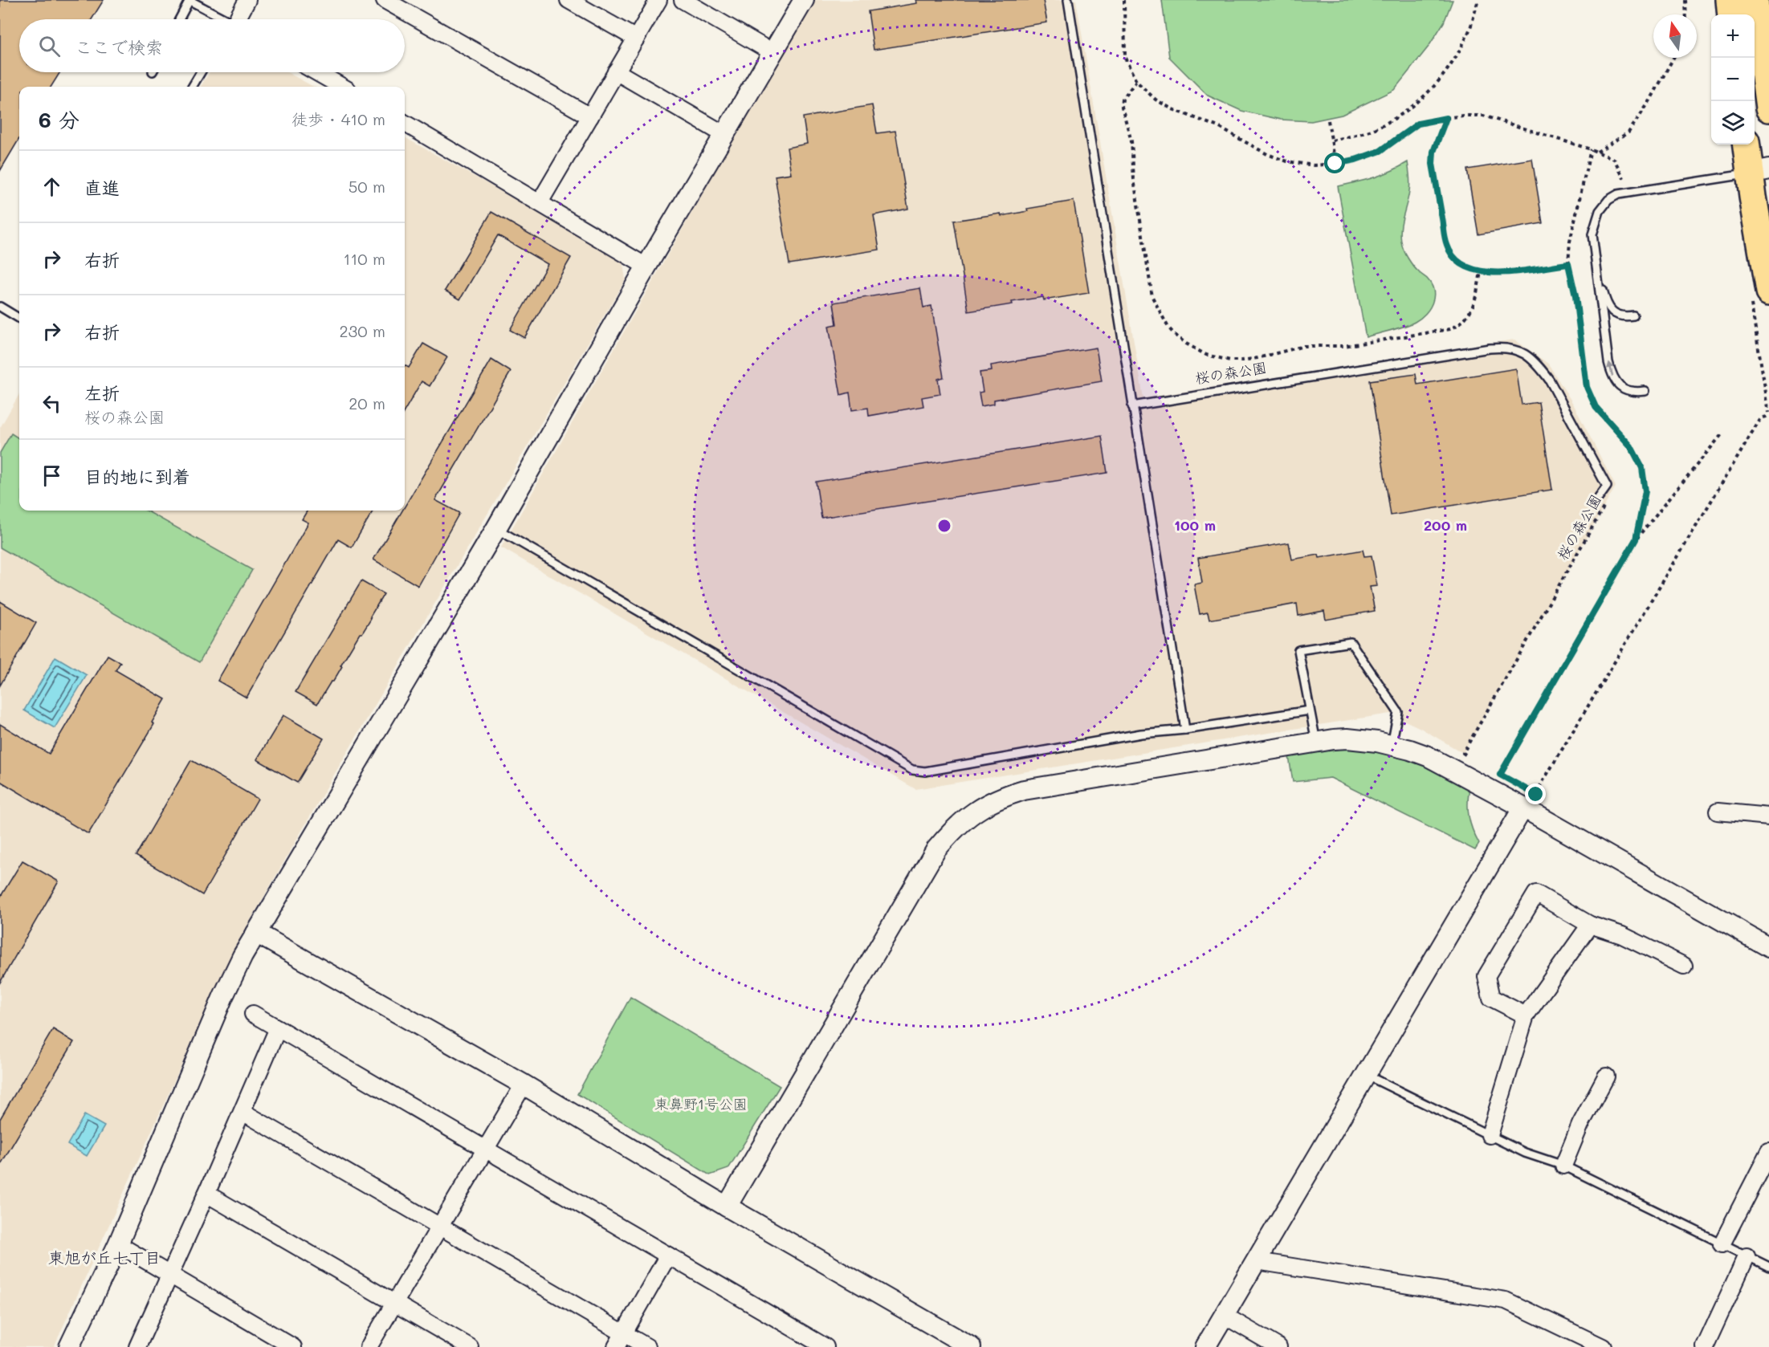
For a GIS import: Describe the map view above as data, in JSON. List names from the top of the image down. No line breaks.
{"streets":{"path":["桜の森公園"]},"districts":["東旭が丘七丁目"],"parks":["東鼻野1号公園"],"north":"top","page":{"map_buttons":["+","−"],"search":"ここで検索","heading":["6 分","徒歩 · 410 m"],"list":[["直進","50 m"],["右折","110 m"],["右折","230 m"],["左折","桜の森公園","20 m"],"目的地に到着"]},"rings":["100 m","200 m"]}
